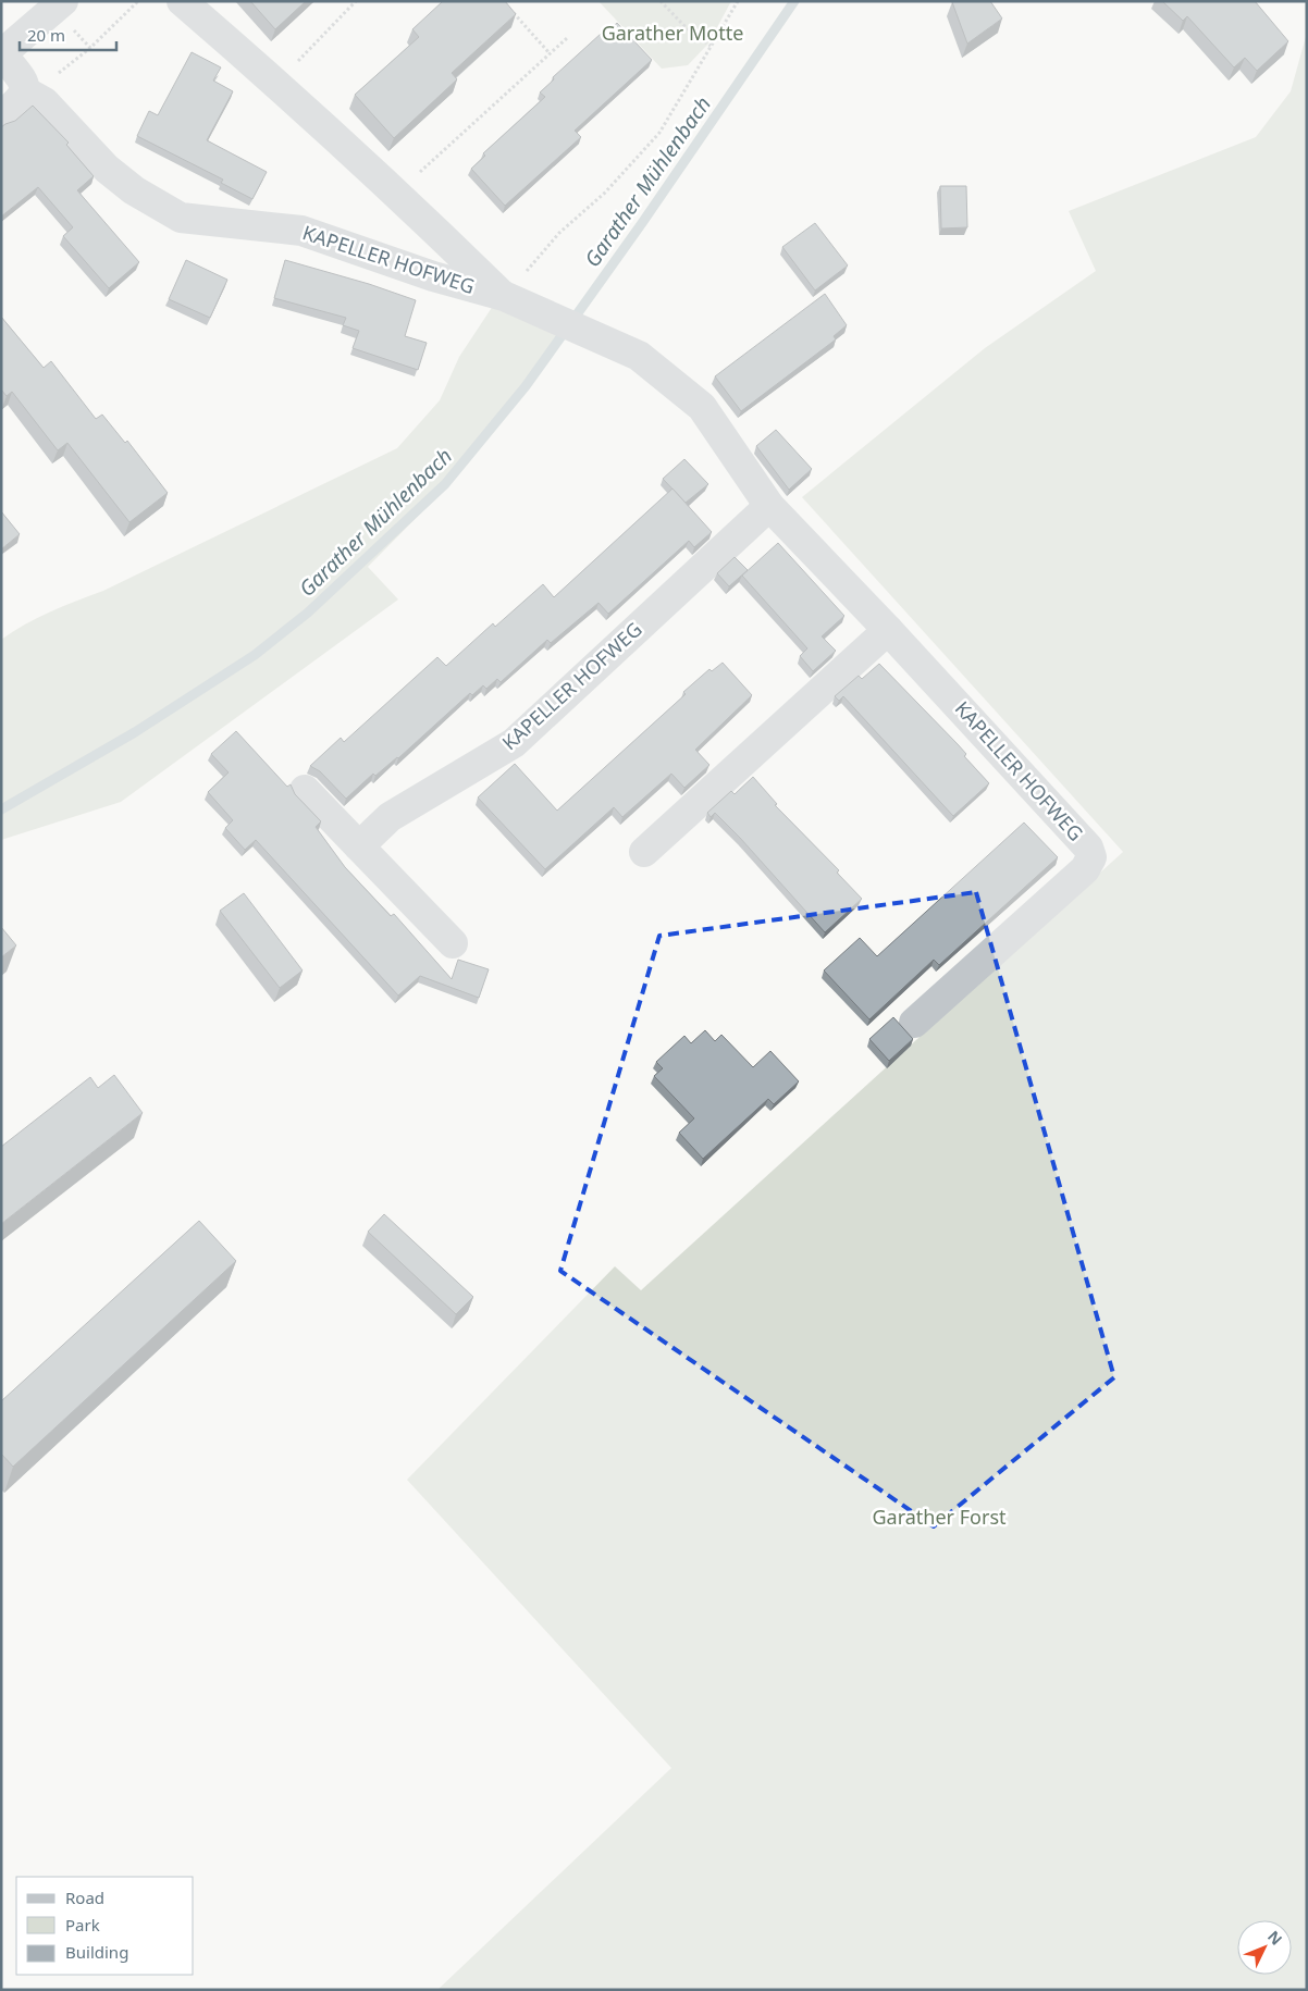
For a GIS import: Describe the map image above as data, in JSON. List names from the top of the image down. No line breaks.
{"streets":{"street":["KAPELLER HOFWEG"]},"water":["Garather Mühlenbach"],"parks":["Garather Motte","Garather Forst"],"legend":["Road","Park","Building"],"scale_bar":"20 m","north":"top right"}
